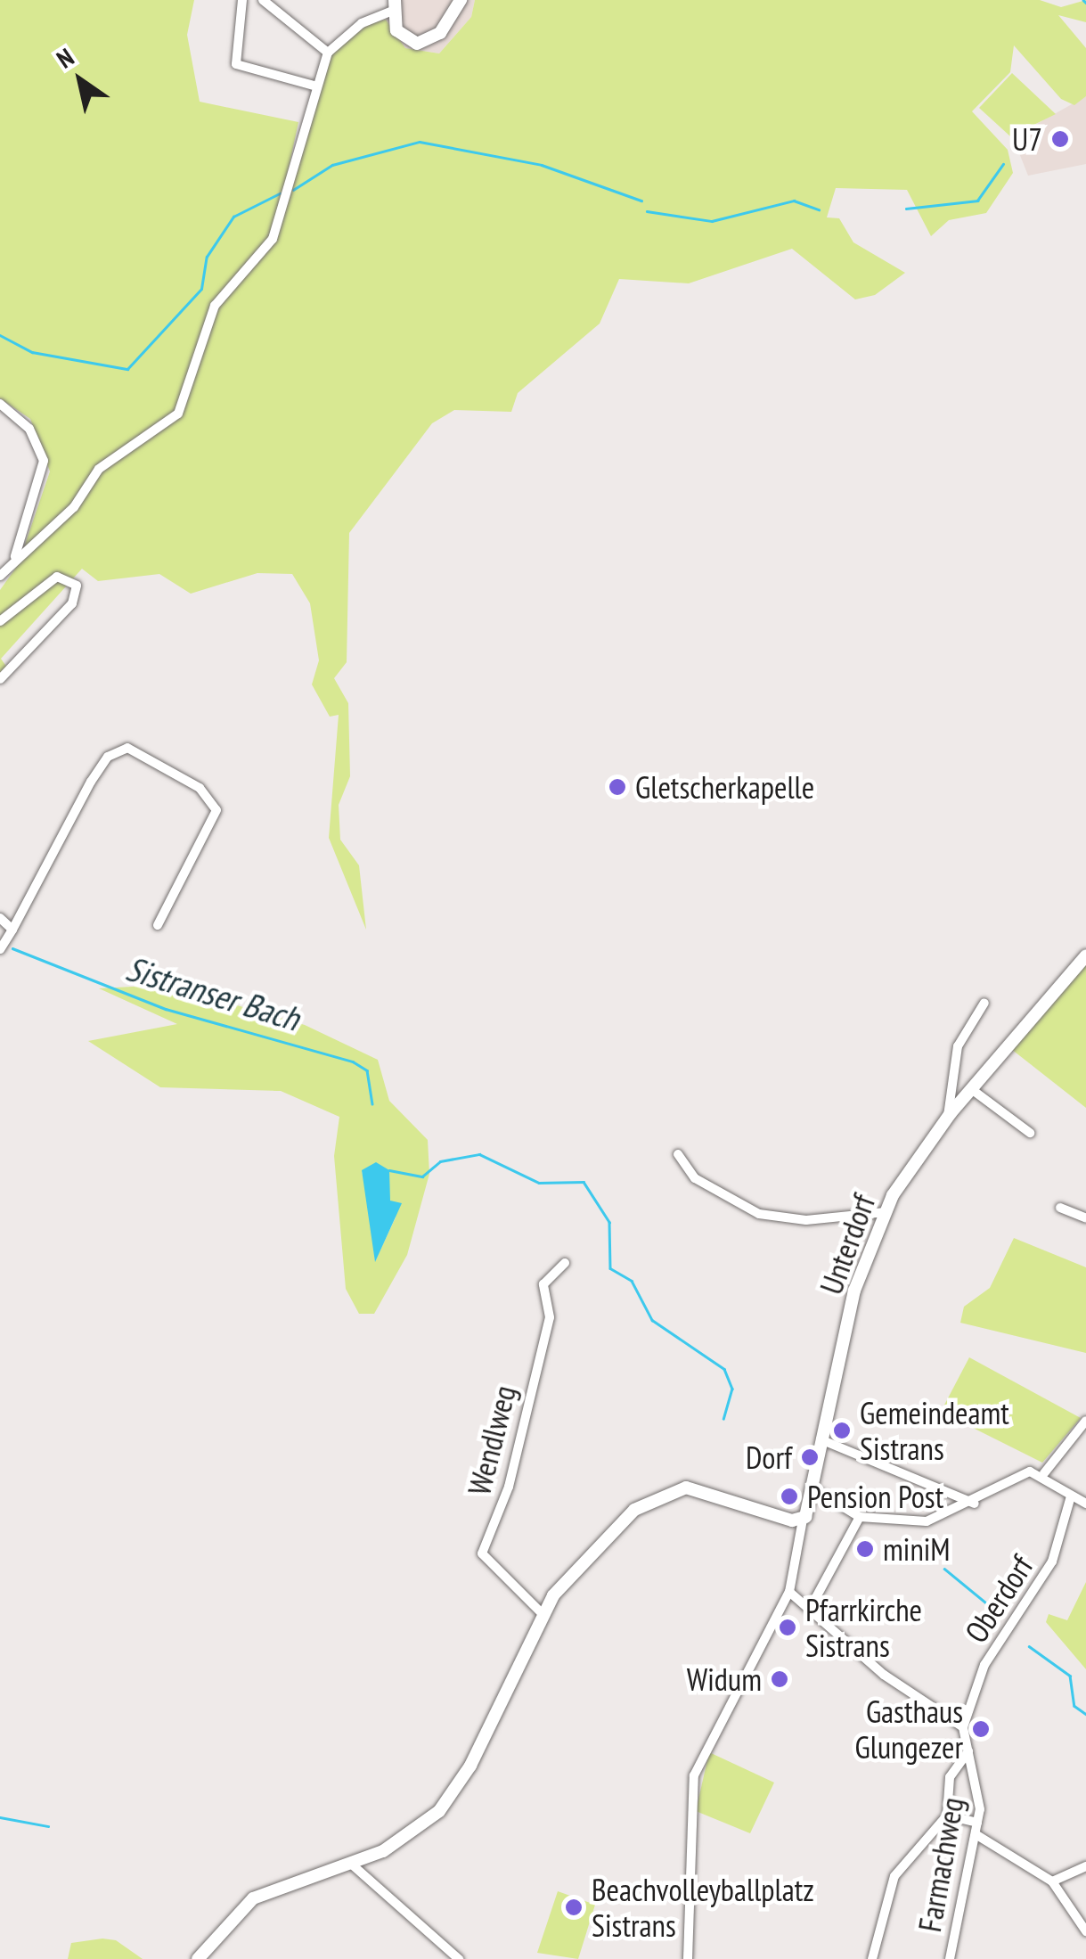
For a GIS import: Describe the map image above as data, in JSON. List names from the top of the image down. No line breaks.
{"streets":{"main road":["Unterdorf"],"street":["Wendlweg","Oberdorf","Farmachweg"]},"crossings":[["Oberdorf","Farmachweg"]],"water":["Sistranser Bach"],"places":["U7","Gletscherkapelle","Gemeindeamt Sistrans","Dorf","Pension Post","miniM","Pfarrkirche Sistrans","Widum","Gasthaus Glungezer","Beachvolleyballplatz Sistrans"],"north":"top left"}
